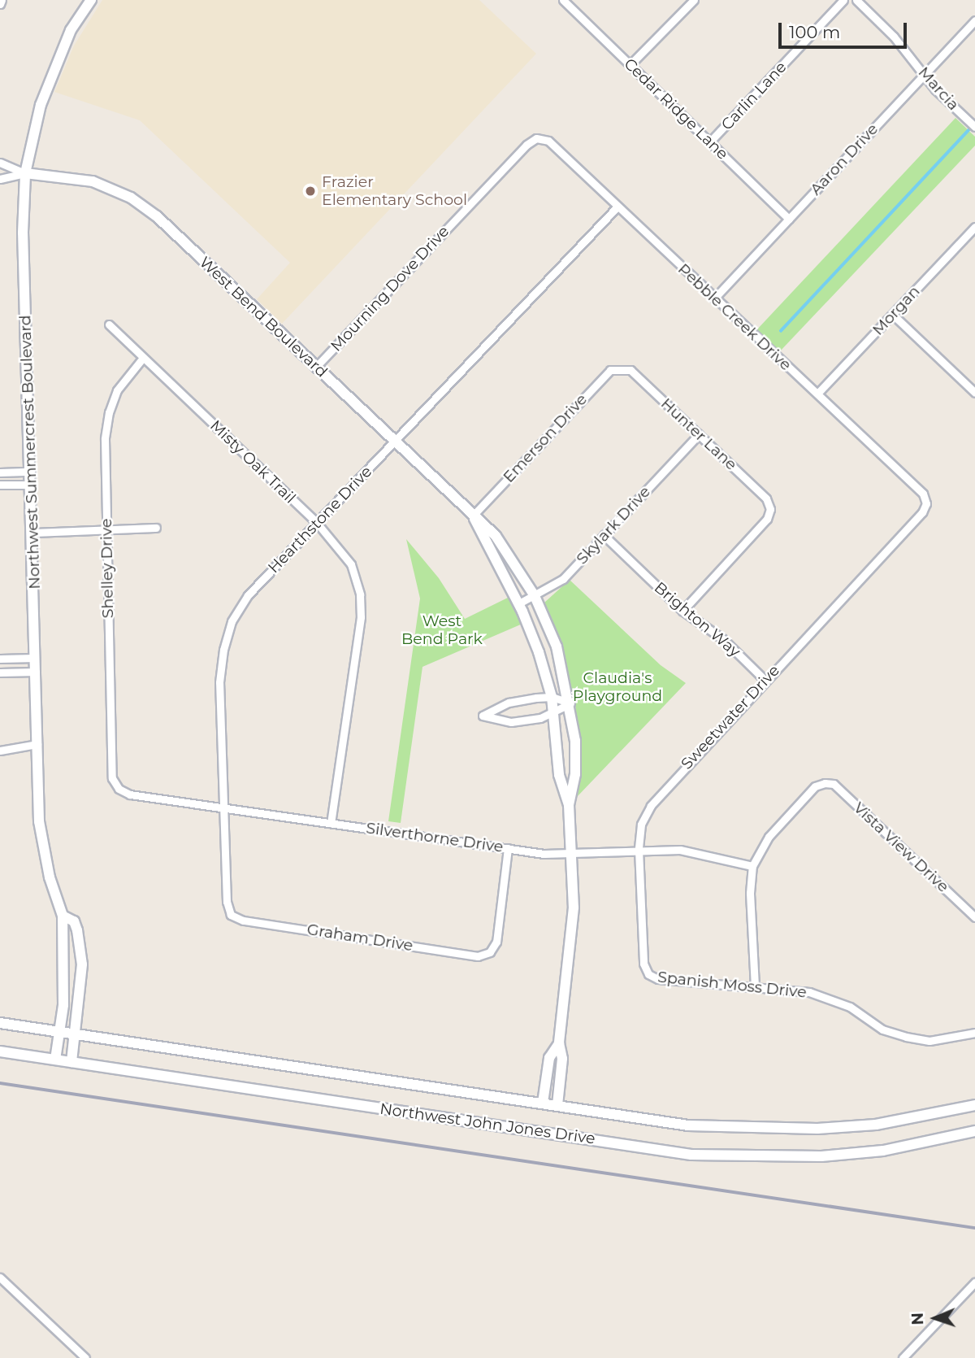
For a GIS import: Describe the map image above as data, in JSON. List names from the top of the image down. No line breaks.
{"streets":{"street":["Marcia","Carlin Lane","Cedar Ridge Lane","Aaron Drive","Mourning Dove Drive","Morgan","West Bend Boulevard","Pebble Creek Drive","Hunter Lane","Emerson Drive","Northwest Summercrest Boulevard","Misty Oak Trail","Hearthstone Drive","Skylark Drive","Shelley Drive","Brighton Way","Sweetwater Drive","Silverthorne Drive","Vista View Drive","Graham Drive","Spanish Moss Drive","Northwest John Jones Drive"]},"crossings":[["Marcia","Aaron Drive"],["Carlin Lane","Cedar Ridge Lane"],["Cedar Ridge Lane","Aaron Drive"],["Aaron Drive","Pebble Creek Drive"],["Mourning Dove Drive","West Bend Boulevard"],["Mourning Dove Drive","Pebble Creek Drive"],["Morgan","Pebble Creek Drive"],["West Bend Boulevard","Emerson Drive"],["West Bend Boulevard","Northwest Summercrest Boulevard"],["West Bend Boulevard","Hearthstone Drive"],["West Bend Boulevard","Skylark Drive"],["West Bend Boulevard","Silverthorne Drive"],["West Bend Boulevard","Northwest John Jones Drive"],["Pebble Creek Drive","Hearthstone Drive"],["Pebble Creek Drive","Sweetwater Drive"],["Hunter Lane","Emerson Drive"],["Hunter Lane","Skylark Drive"],["Hunter Lane","Brighton Way"],["Northwest Summercrest Boulevard","Northwest John Jones Drive"],["Misty Oak Trail","Hearthstone Drive"],["Misty Oak Trail","Shelley Drive"],["Misty Oak Trail","Silverthorne Drive"],["Hearthstone Drive","Silverthorne Drive"],["Hearthstone Drive","Graham Drive"],["Skylark Drive","Brighton Way"],["Shelley Drive","Silverthorne Drive"],["Brighton Way","Sweetwater Drive"],["Sweetwater Drive","Silverthorne Drive"],["Sweetwater Drive","Spanish Moss Drive"],["Silverthorne Drive","Vista View Drive"],["Silverthorne Drive","Graham Drive"]],"parks":["West Bend Park","Claudia's Playground"],"places":["Frazier Elementary School"],"scale_bar":"100 m","north":"left"}
